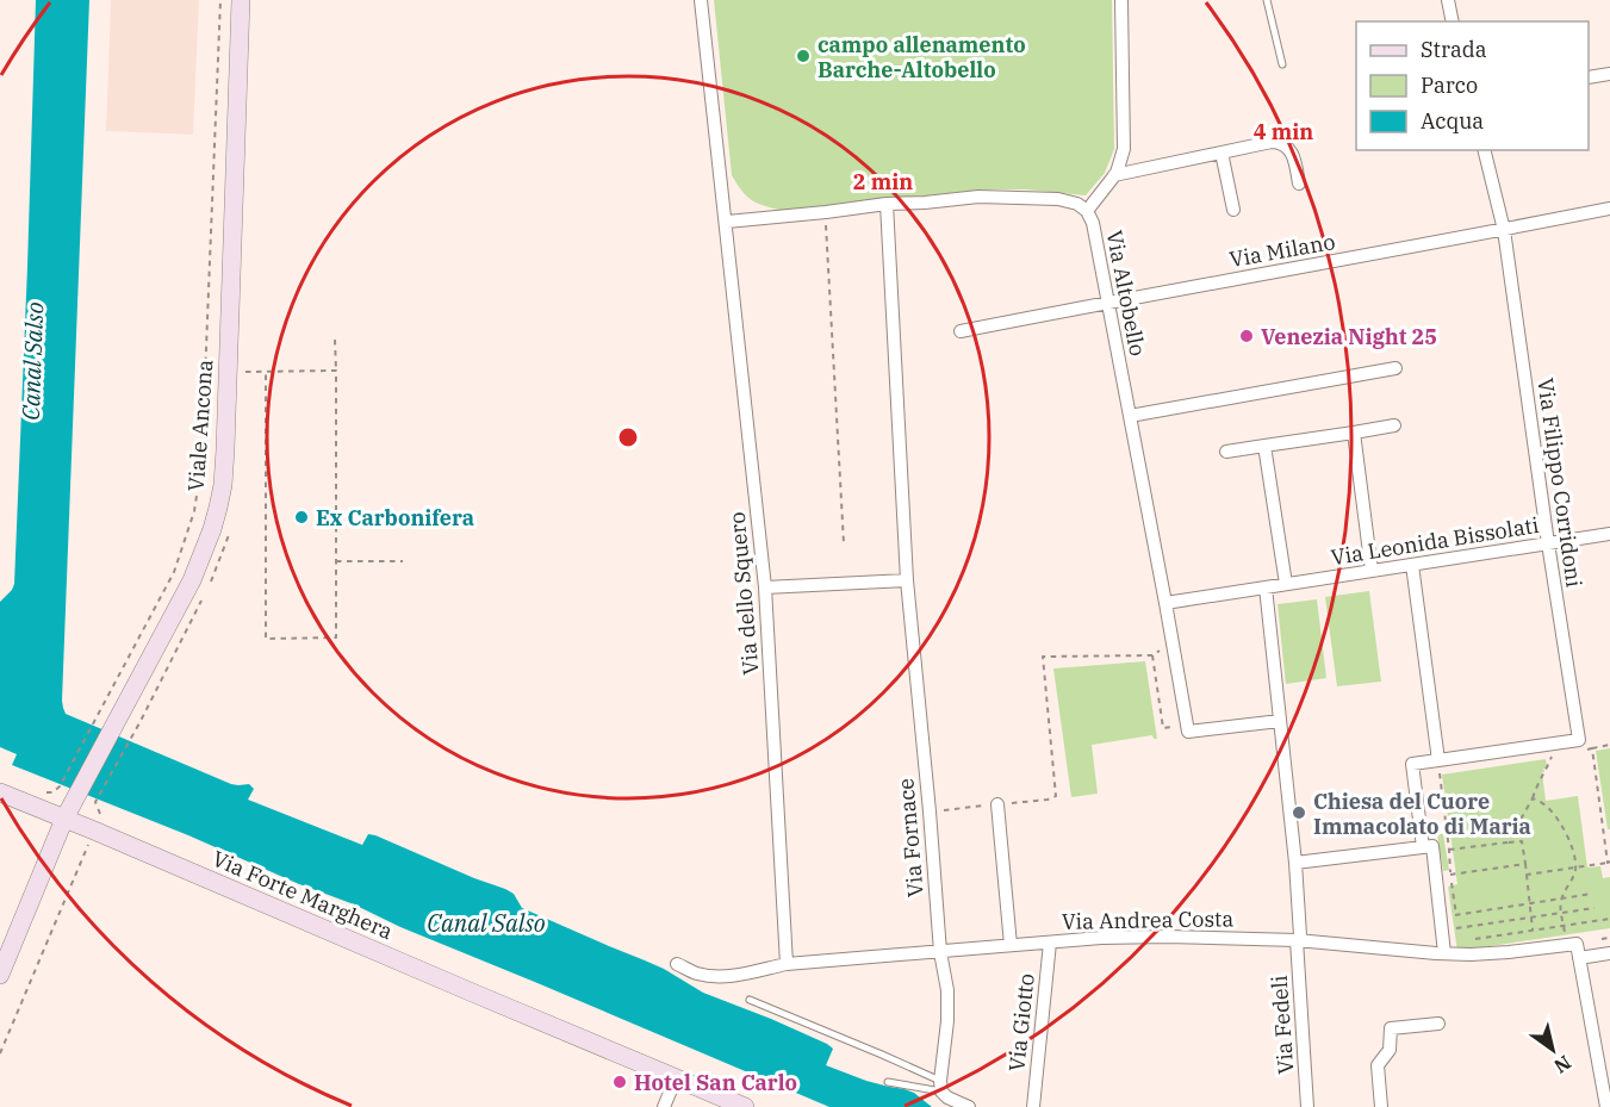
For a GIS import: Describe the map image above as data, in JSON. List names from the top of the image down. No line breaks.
{"streets":{"street":["Via Milano","Via Altobello","Viale Ancona","Via Filippo Corridoni","Via Leonida Bissolati","Via dello Squero","Via Fornace","Via Forte Marghera","Via Andrea Costa","Via Giotto","Via Fedeli"]},"crossings":[["Via Milano","Via Altobello"],["Via Milano","Via Filippo Corridoni"],["Via Altobello","Via Leonida Bissolati"],["Via Altobello","Via dello Squero"],["Via Altobello","Via Fornace"],["Viale Ancona","Via Forte Marghera"],["Via Filippo Corridoni","Via Leonida Bissolati"],["Via dello Squero","Via Andrea Costa"],["Via Fornace","Via Andrea Costa"],["Via Andrea Costa","Via Giotto"],["Via Andrea Costa","Via Fedeli"]],"water":["Canal Salso"],"places":["campo allenamento Barche-Altobello","Venezia Night 25","Ex Carbonifera","Chiesa del Cuore Immacolato di Maria","Hotel San Carlo"],"legend":["Strada","Parco","Acqua"],"north":"bottom right","rings":["4 min","2 min"]}
